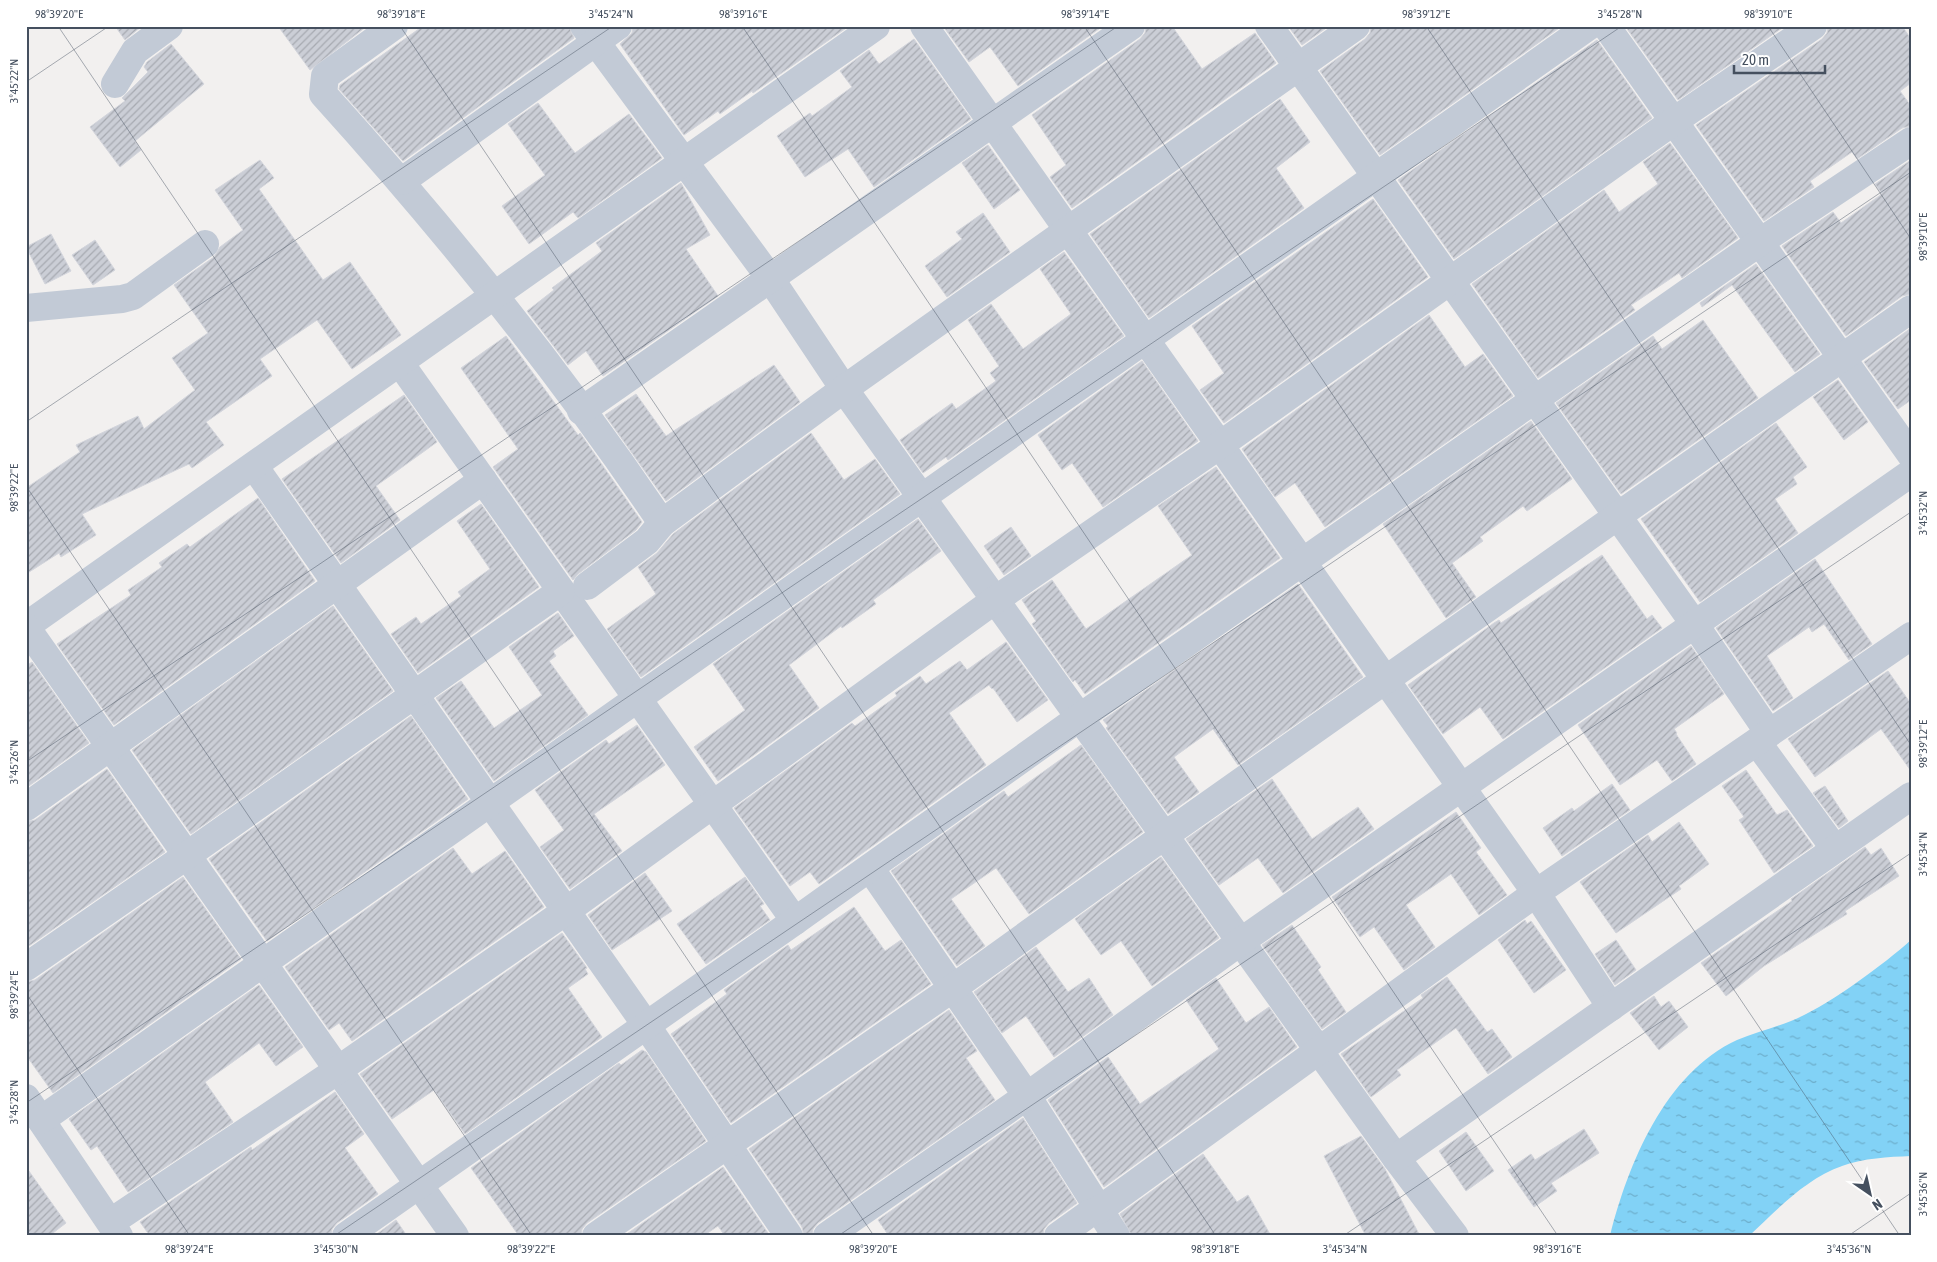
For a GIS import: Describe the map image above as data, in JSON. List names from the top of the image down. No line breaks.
{"scale_bar":"20 m","north":"bottom right","coordinates":["98°39'20\"E","98°39'18\"E","3°45'24\"N","98°39'16\"E","98°39'14\"E","98°39'12\"E","3°45'28\"N","98°39'10\"E","3°45'22\"N","98°39'22\"E","3°45'32\"N","3°45'26\"N","3°45'34\"N","98°39'24\"E","3°45'36\"N","3°45'30\"N"]}
